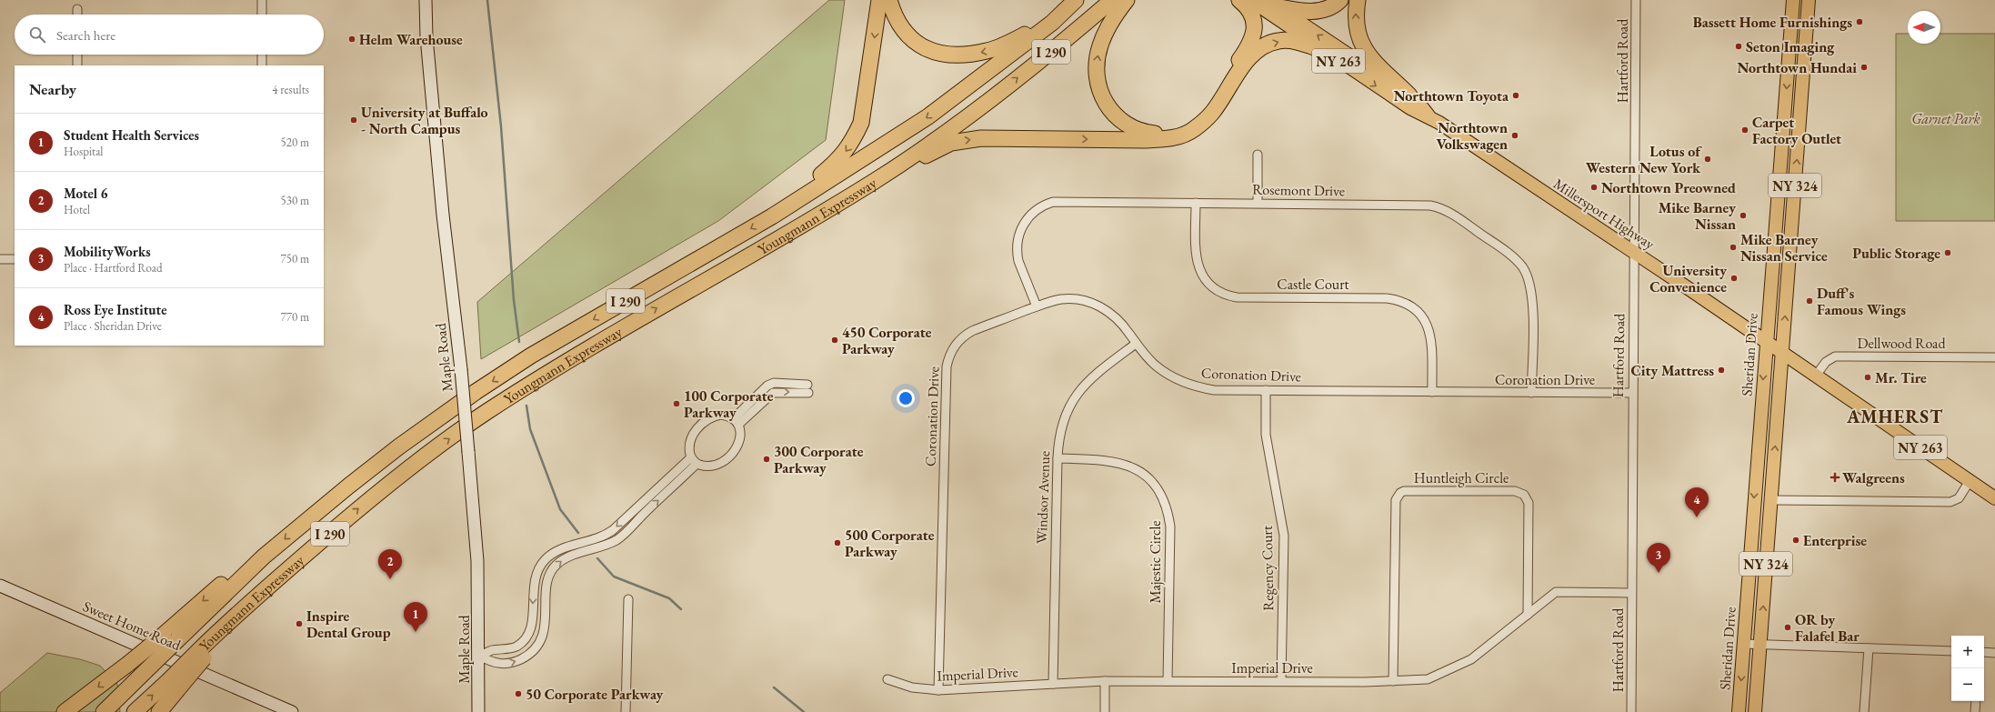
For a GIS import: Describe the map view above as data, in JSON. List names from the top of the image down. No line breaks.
{"streets":{"highway":["I 290","Youngmann Expressway"],"main road":["NY 263","NY 324","Millersport Highway","Sheridan Drive","Maple Road","Sweet Home Road"],"street":["Hartford Road","Rosemont Drive","Castle Court","Dellwood Road","Coronation Drive","Huntleigh Circle","Windsor Avenue","Majestic Circle","Regency Court","Imperial Drive"]},"crossings":[["Hartford Road","Millersport Highway"],["Hartford Road","Coronation Drive"],["Hartford Road","Imperial Drive"],["NY 324","Millersport Highway"],["Rosemont Drive","Castle Court"],["Rosemont Drive","Coronation Drive"],["Millersport Highway","Dellwood Road"],["Millersport Highway","Sheridan Drive"],["Castle Court","Coronation Drive"],["Coronation Drive","Windsor Avenue"],["Coronation Drive","Regency Court"],["Coronation Drive","Imperial Drive"],["Huntleigh Circle","Imperial Drive"],["Windsor Avenue","Majestic Circle"],["Windsor Avenue","Imperial Drive"],["Majestic Circle","Imperial Drive"],["Regency Court","Imperial Drive"]],"districts":["AMHERST"],"parks":["Garnet Park"],"places":{"other":["Bassett Home Furnishings","Helm Warehouse","Seton Imaging","Northtown Hundai","Northtown Toyota","University at Buffalo - North Campus","Carpet Factory Outlet","Northtown Volkswagen","Lotus of Western New York","Northtown Preowned","Mike Barney Nissan","Mike Barney Nissan Service","Public Storage","University Convenience","Duff's Famous Wings","450 Corporate Parkway","City Mattress","Mr. Tire","100 Corporate Parkway","300 Corporate Parkway","Enterprise","500 Corporate Parkway","Inspire Dental Group","OR by Falafel Bar","50 Corporate Parkway"],"health":["Walgreens"]},"north":"left","page":{"search":"Search here","heading":["Nearby","4 results"],"list":[{"mark":"1","name":"Student Health Services","note":"Hospital","value":"520 m"},{"mark":"2","name":"Motel 6","note":"Hotel","value":"530 m"},{"mark":"3","name":"MobilityWorks","note":"Place · Hartford Road","value":"750 m"},{"mark":"4","name":"Ross Eye Institute","note":"Place · Sheridan Drive","value":"770 m"}],"pins":["4","3","2","1"],"map_buttons":["+","−"]}}
